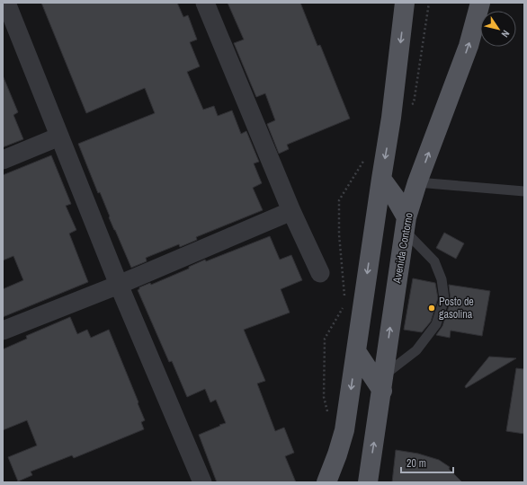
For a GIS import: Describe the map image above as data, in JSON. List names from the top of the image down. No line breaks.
{"streets":{"main road":["Avenida Contorno"]},"places":["Posto de gasolina"],"scale_bar":"20 m","north":"bottom right"}
